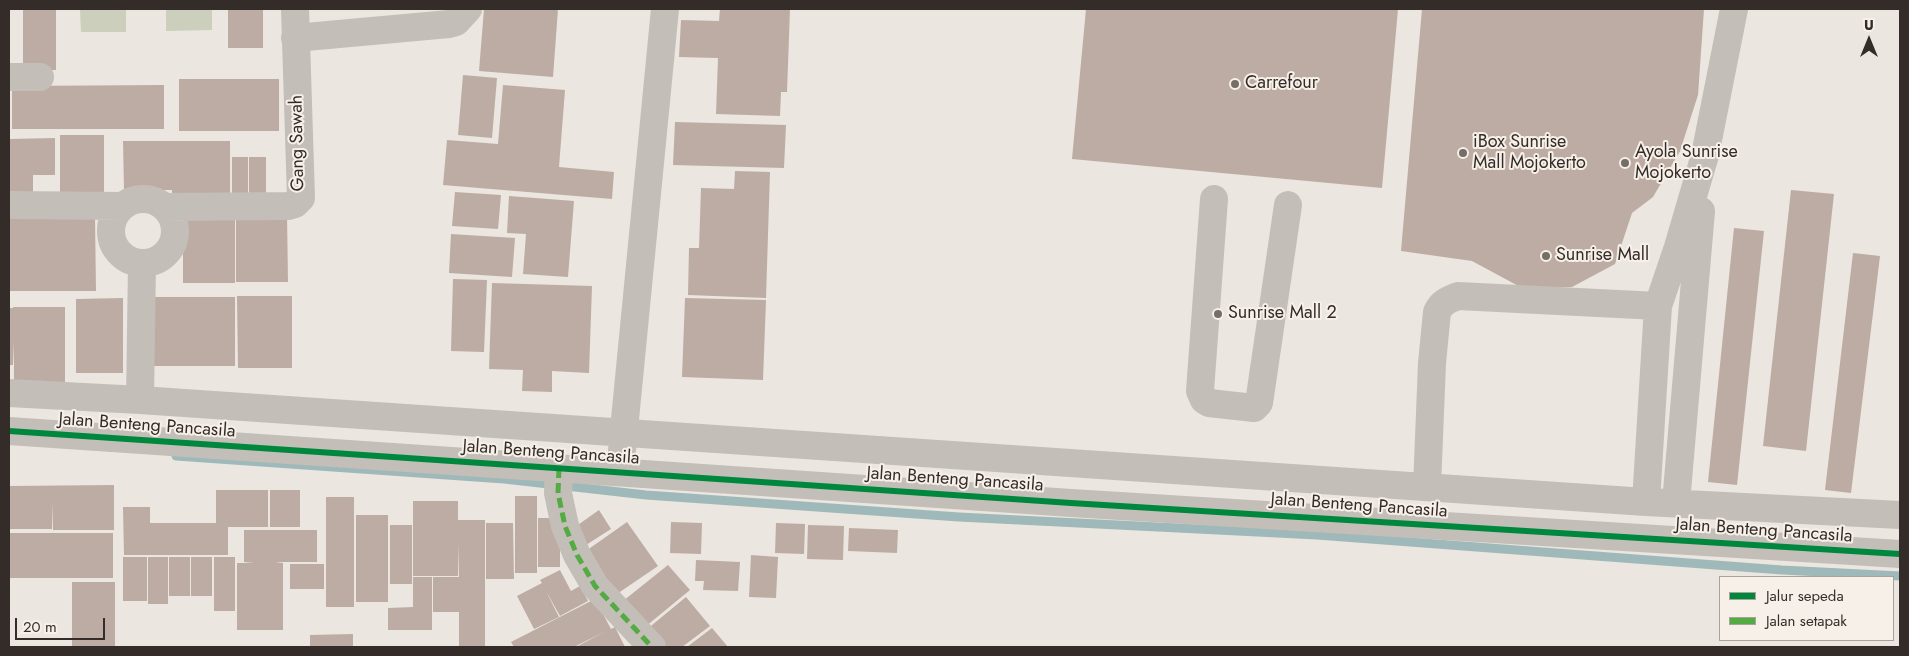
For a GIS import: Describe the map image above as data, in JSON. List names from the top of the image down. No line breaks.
{"streets":{"street":["Gang Sawah","Jalan Benteng Pancasila"]},"places":["Carrefour","iBox Sunrise Mall Mojokerto","Ayola Sunrise Mojokerto","Sunrise Mall","Sunrise Mall 2"],"legend":["Jalur sepeda","Jalan setapak"],"scale_bar":"20 m","north":"top"}
